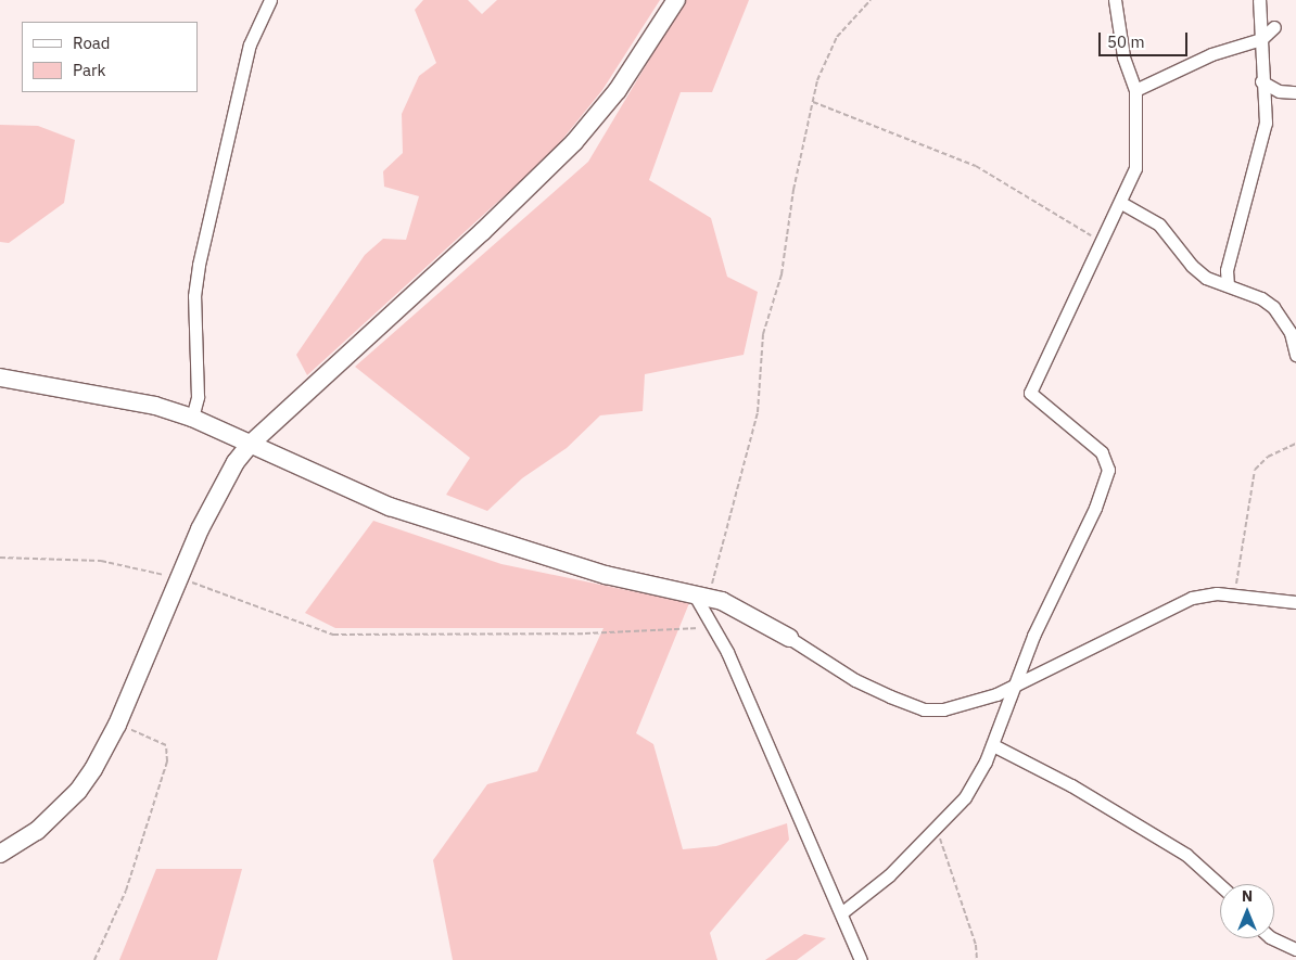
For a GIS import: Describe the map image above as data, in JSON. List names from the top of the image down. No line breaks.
{"legend":["Road","Park"],"scale_bar":"50 m","north":"top"}
